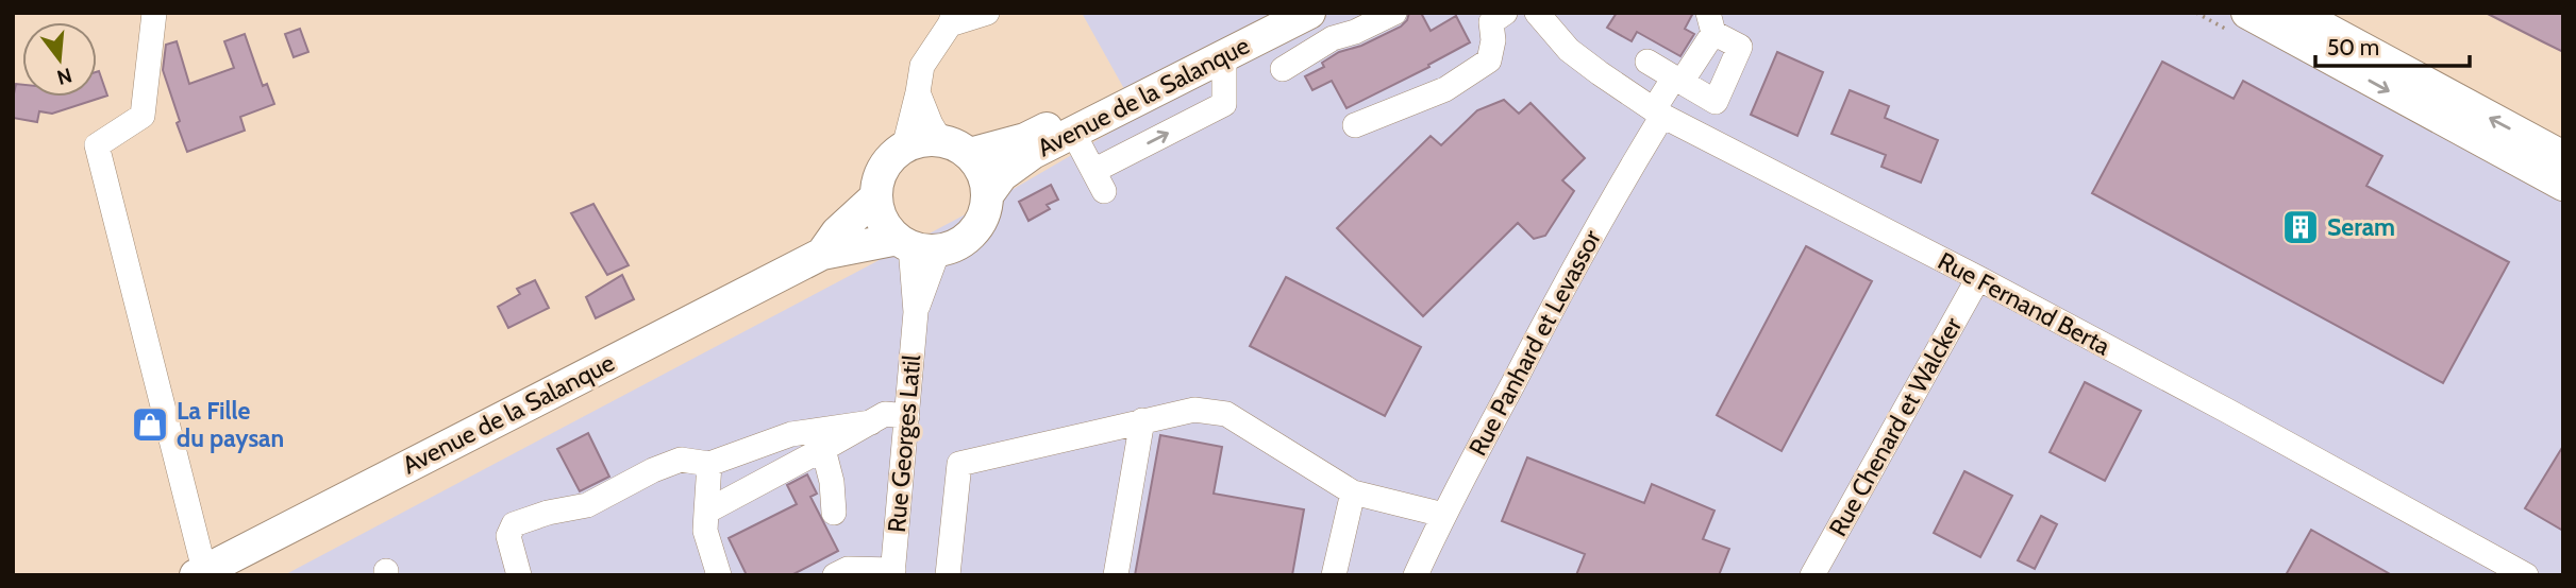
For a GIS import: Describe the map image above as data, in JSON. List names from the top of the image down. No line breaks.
{"streets":{"main road":["Avenue de la Salanque"],"street":["Rue Fernand Berta","Rue Panhard et Levassor","Rue Chenard et Walcker","Rue Georges Latil"]},"crossings":[["Avenue de la Salanque","Rue Georges Latil"],["Rue Fernand Berta","Rue Panhard et Levassor"],["Rue Fernand Berta","Rue Chenard et Walcker"]],"places":{"building":["Seram"],"shop":["La Fille du paysan"]},"scale_bar":"50 m","north":"bottom"}
